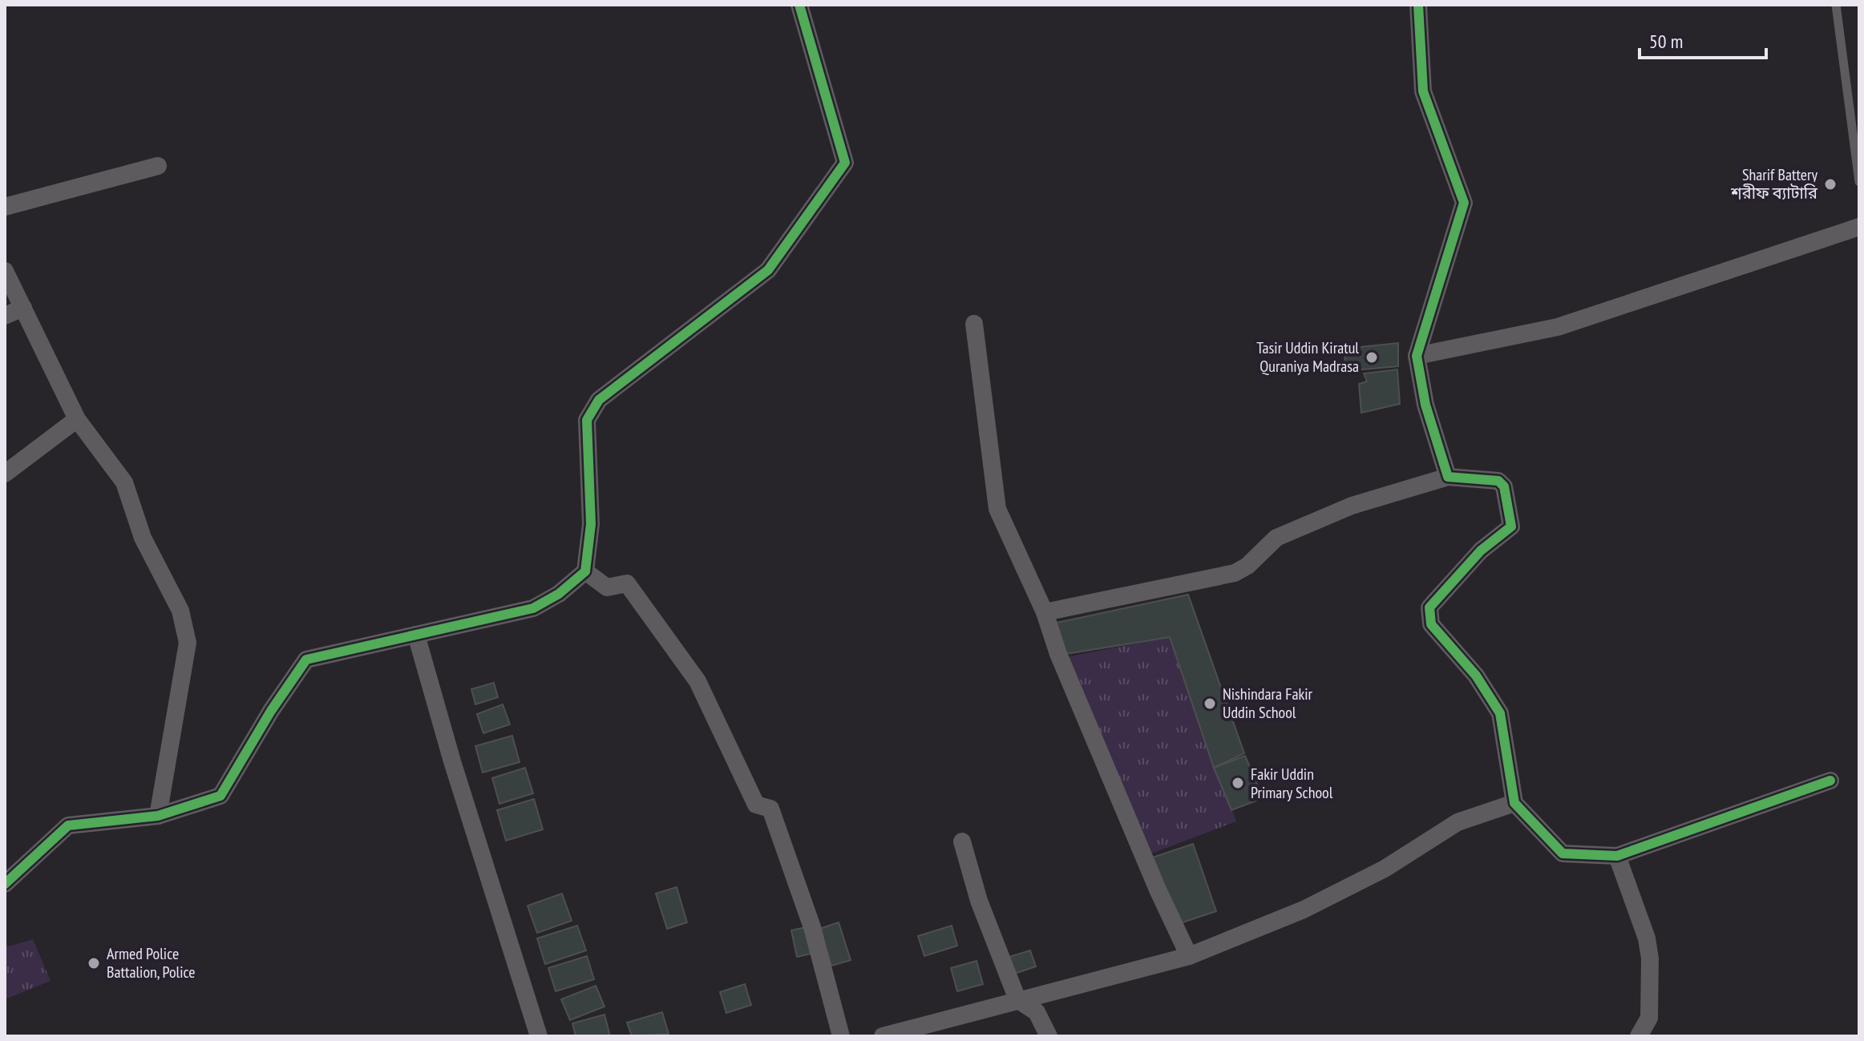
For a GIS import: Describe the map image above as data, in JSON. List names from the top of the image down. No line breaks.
{"places":["Sharif Battery শরীফ ব্যাটারি","Tasir Uddin Kiratul Quraniya Madrasa","Nishindara Fakir Uddin School","Fakir Uddin Primary School","Armed Police Battalion, Police"],"scale_bar":"50 m"}
